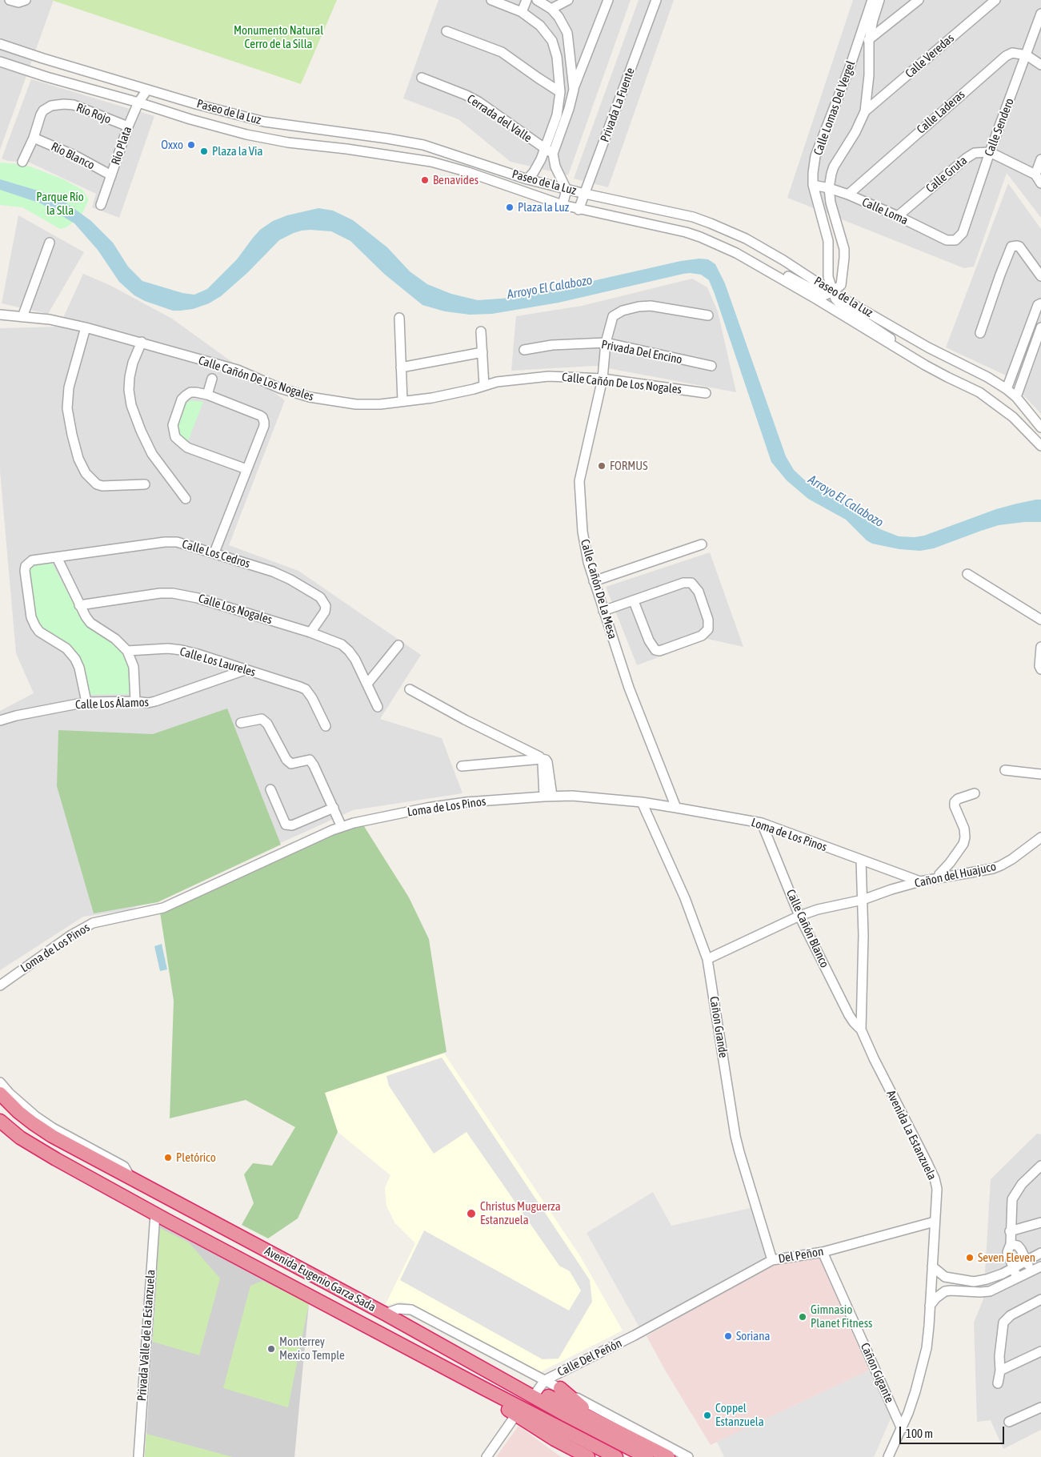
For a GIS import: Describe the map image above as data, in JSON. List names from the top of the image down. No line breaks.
{"streets":{"highway":["Avenida Eugenio Garza Sada"],"street":["Calle Veredas","Privada La Fuente","Calle Lomas Del Vergel","Paseo de la Luz","Calle Laderas","Río Rojo","Cerrada del Valle","Calle Sendero","Río Plata","Río Blanco","Calle Gruta","Calle Loma","Privada Del Encino","Calle Cañón De Los Nogales","Calle Los Cedros","Calle Cañón De La Mesa","Calle Los Nogales","Calle Los Laureles","Calle Los Álamos","Loma de Los Pinos","Cañon del Huajuco","Calle Cañón Blanco","Cañon Grande","Avenida La Estanzuela","Del Peñon","Privada Valle de la Estanzuela","Calle Del Peñón","Cañon Gigante"]},"crossings":[["Calle Veredas","Calle Lomas Del Vergel"],["Privada La Fuente","Paseo de la Luz"],["Calle Lomas Del Vergel","Paseo de la Luz"],["Calle Lomas Del Vergel","Calle Loma"],["Paseo de la Luz","Río Plata"],["Calle Laderas","Calle Sendero"],["Calle Laderas","Calle Loma"],["Río Rojo","Río Plata"],["Río Rojo","Río Blanco"],["Calle Sendero","Calle Gruta"],["Calle Sendero","Calle Loma"],["Río Plata","Río Blanco"],["Calle Gruta","Calle Loma"],["Privada Del Encino","Calle Cañón De La Mesa"],["Calle Cañón De Los Nogales","Calle Cañón De La Mesa"],["Calle Los Cedros","Calle Los Nogales"],["Calle Los Cedros","Calle Los Álamos"],["Calle Cañón De La Mesa","Loma de Los Pinos"],["Calle Los Laureles","Calle Los Álamos"],["Loma de Los Pinos","Cañon del Huajuco"],["Loma de Los Pinos","Calle Cañón Blanco"],["Loma de Los Pinos","Cañon Grande"],["Loma de Los Pinos","Avenida La Estanzuela"],["Cañon del Huajuco","Calle Cañón Blanco"],["Cañon del Huajuco","Cañon Grande"],["Cañon del Huajuco","Avenida La Estanzuela"],["Calle Cañón Blanco","Avenida La Estanzuela"],["Cañon Grande","Del Peñon"],["Avenida La Estanzuela","Del Peñon"],["Avenida La Estanzuela","Cañon Gigante"],["Del Peñon","Calle Del Peñón"],["Del Peñon","Cañon Gigante"],["Avenida Eugenio Garza Sada","Privada Valle de la Estanzuela"]],"water":["Arroyo El Calabozo"],"parks":["Monumento Natural Cerro de la Silla","Parque Río la Slla"],"places":["Oxxo","Plaza la Via","Benavides","Plaza la Luz","FORMUS","Pletórico","Christus Muguerza Estanzuela","Seven Eleven","Gimnasio Planet Fitness","Soriana","Monterrey Mexico Temple","Coppel Estanzuela"],"scale_bar":"100 m"}
